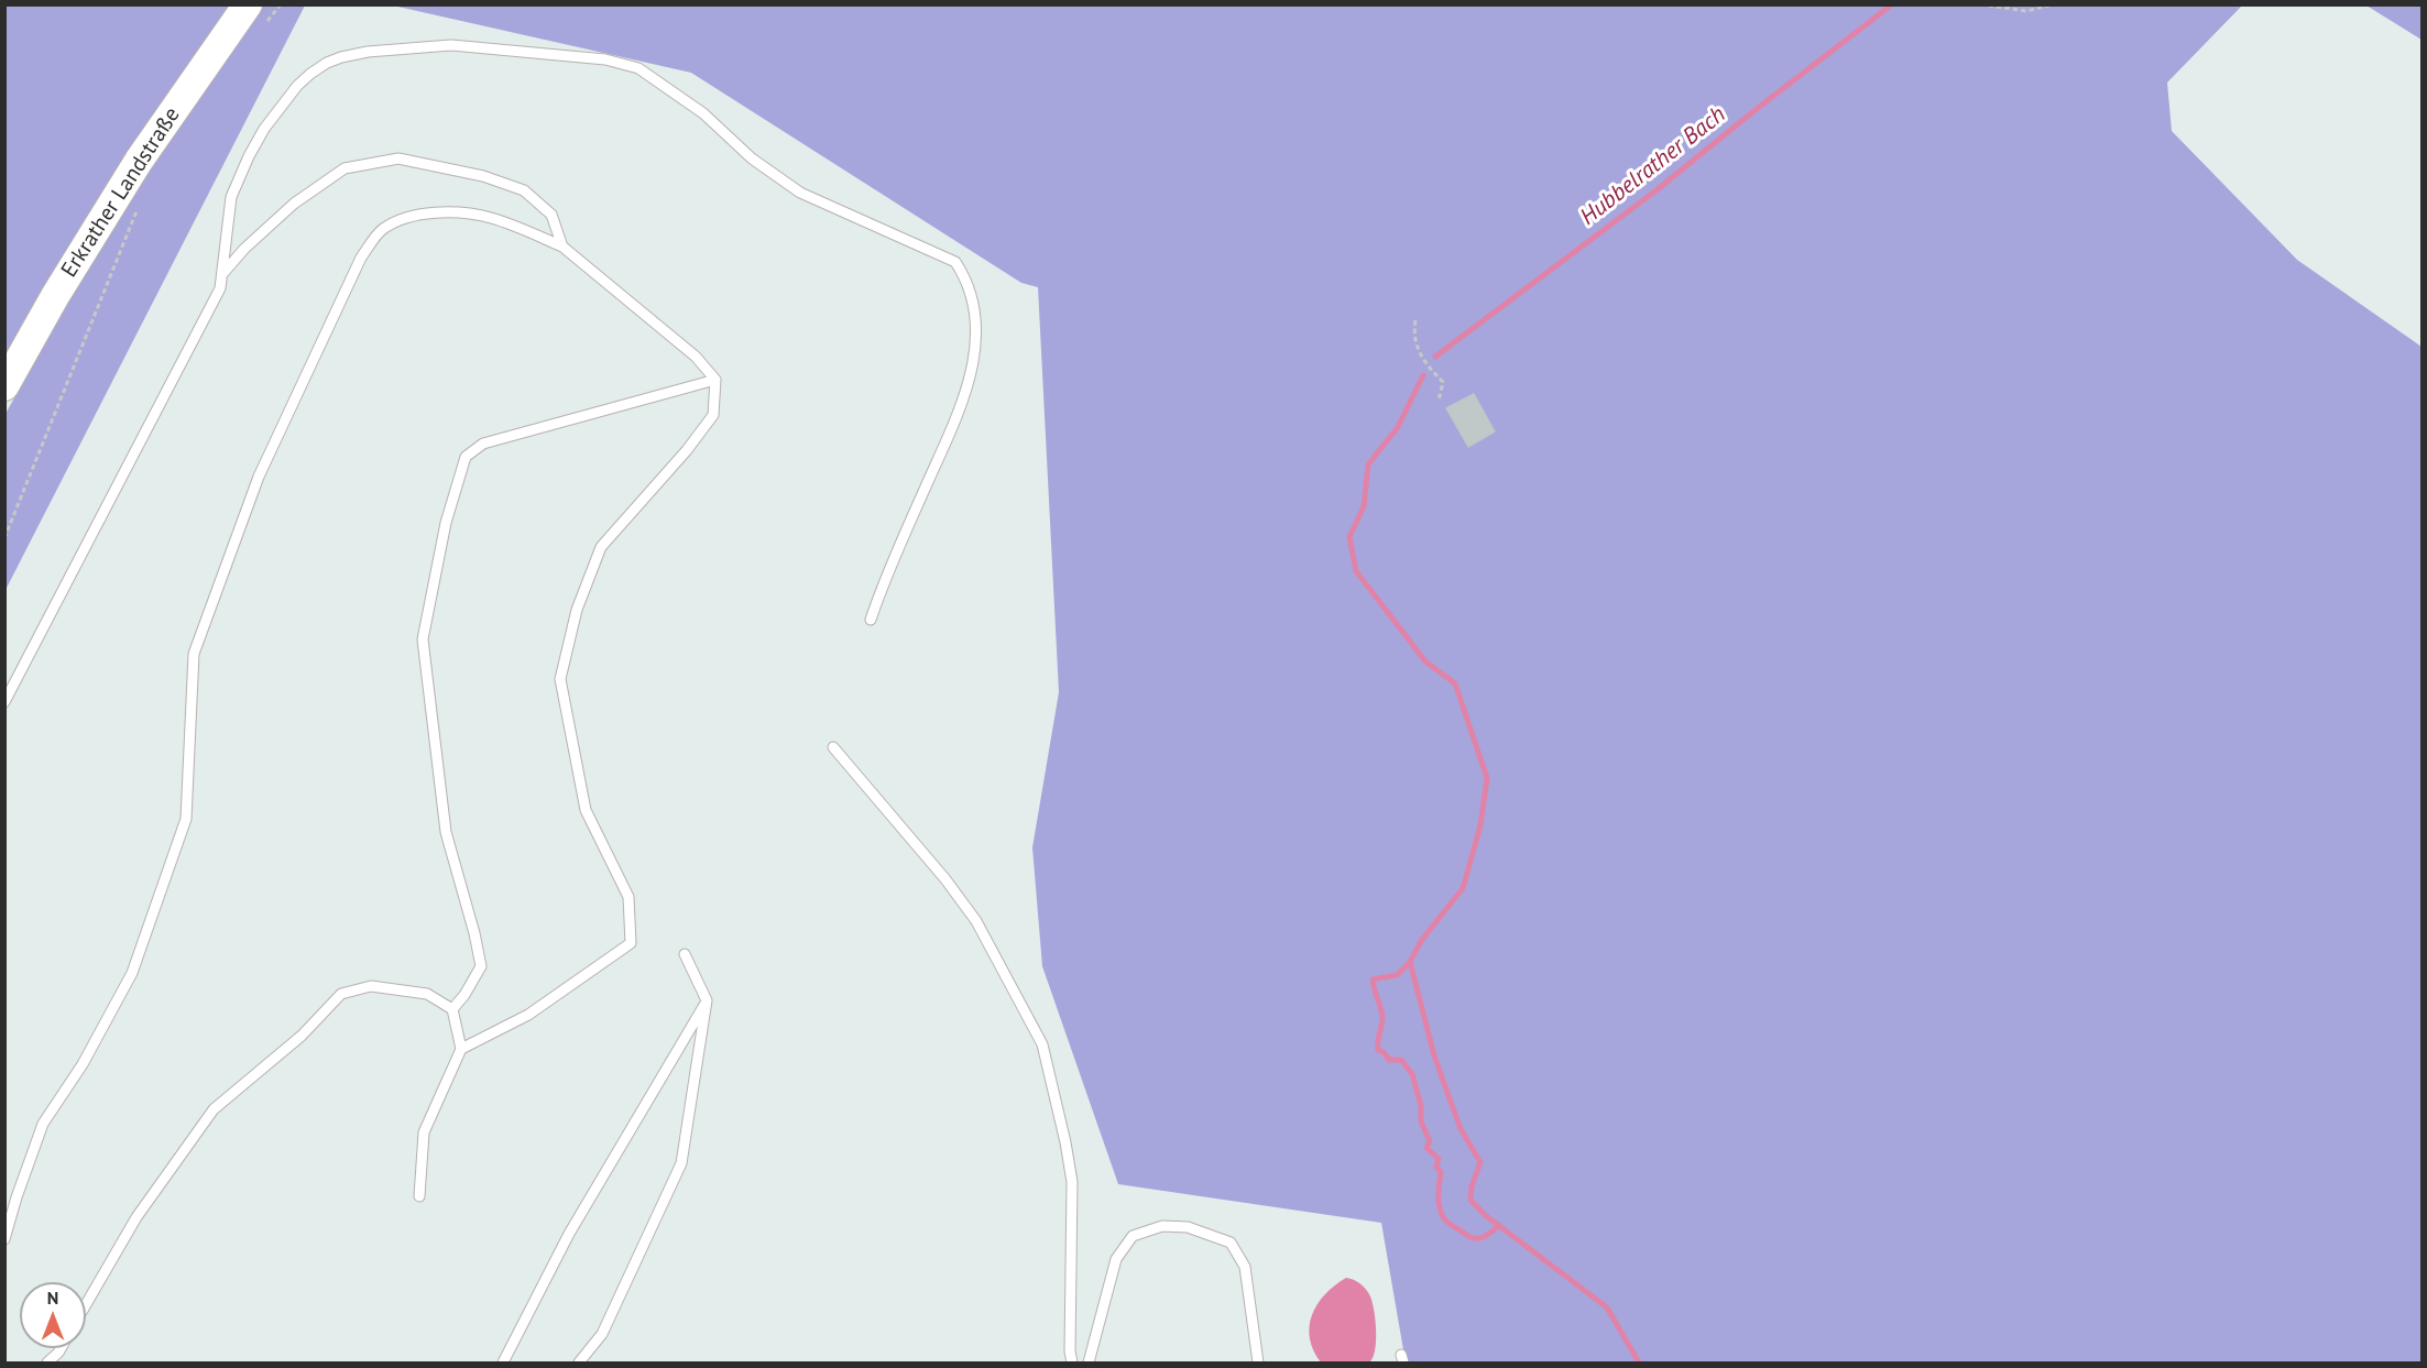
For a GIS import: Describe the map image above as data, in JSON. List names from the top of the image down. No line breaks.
{"streets":{"street":["Erkrather Landstraße"]},"water":["Hubbelrather Bach"],"north":"top"}
